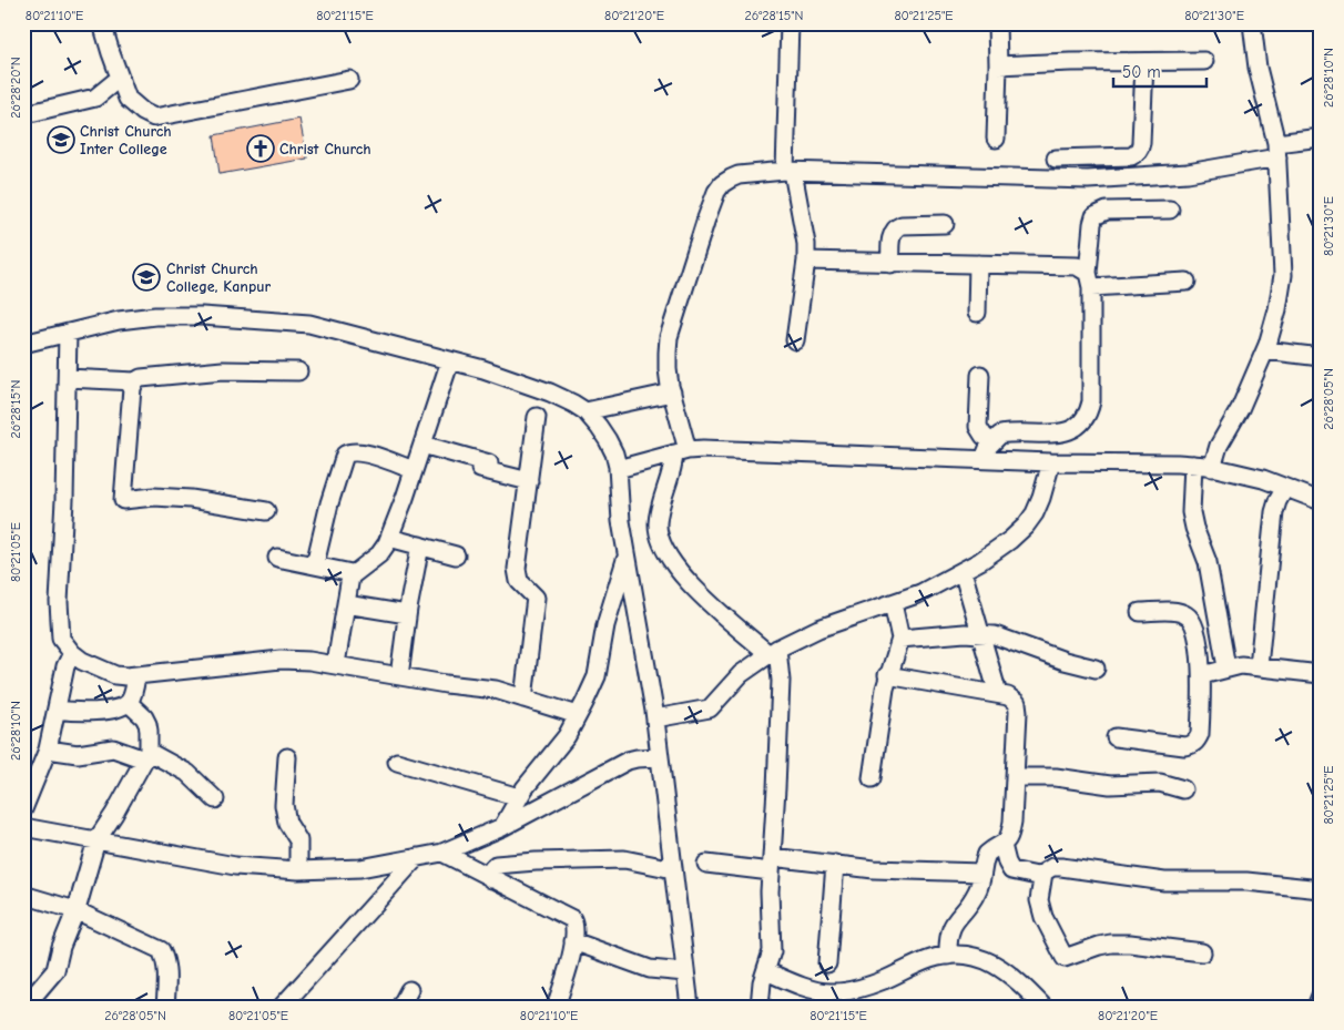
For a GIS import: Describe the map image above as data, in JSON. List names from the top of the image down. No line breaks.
{"places":{"school or university":["Christ Church Inter College","Christ Church College, Kanpur"],"church":["Christ Church"]},"scale_bar":"50 m","coordinates":["80°21'10\"E","80°21'15\"E","80°21'20\"E","26°28'15\"N","80°21'25\"E","80°21'30\"E","26°28'10\"N","26°28'20\"N","26°28'05\"N","80°21'05\"E"]}
